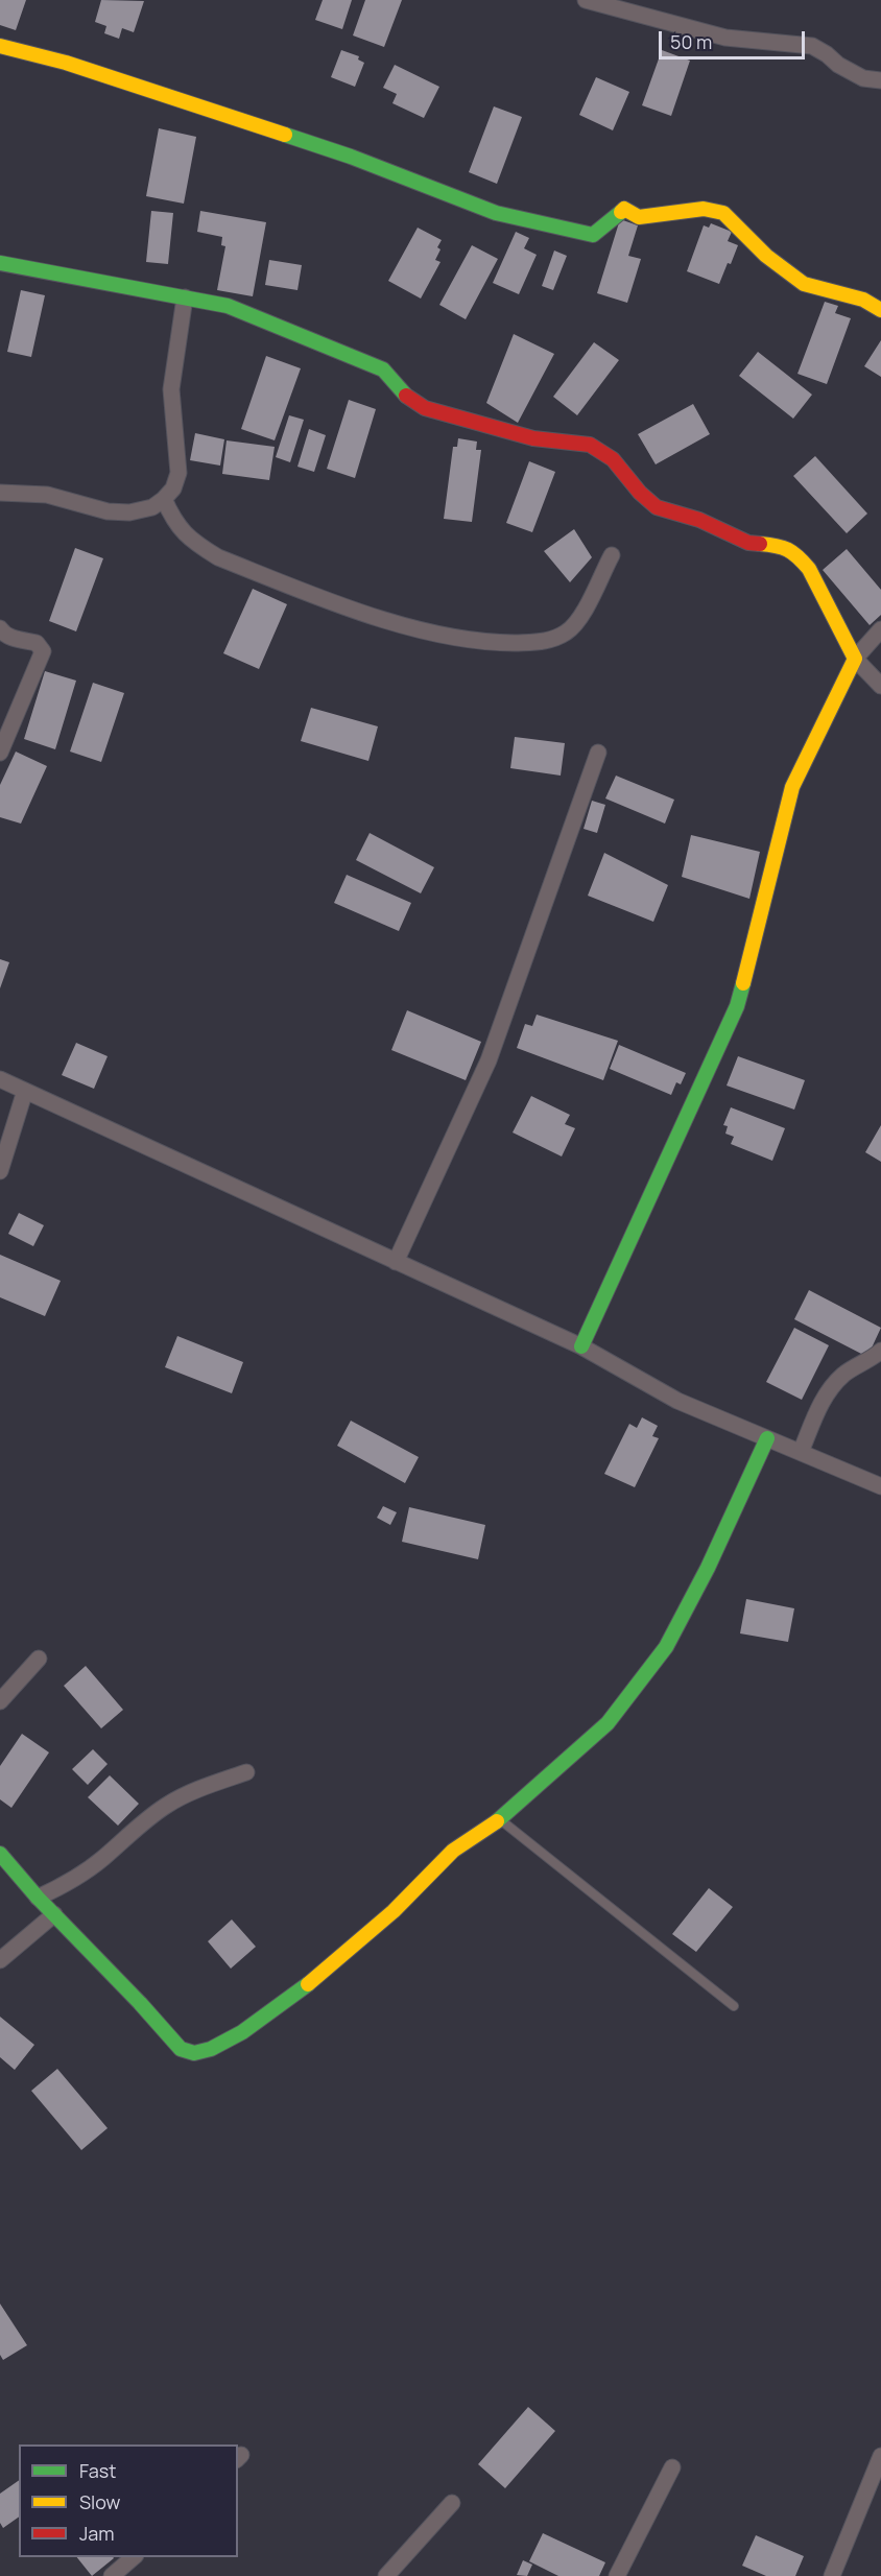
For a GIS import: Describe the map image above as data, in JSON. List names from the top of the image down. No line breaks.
{"legend":["Fast","Slow","Jam"],"scale_bar":"50 m"}
